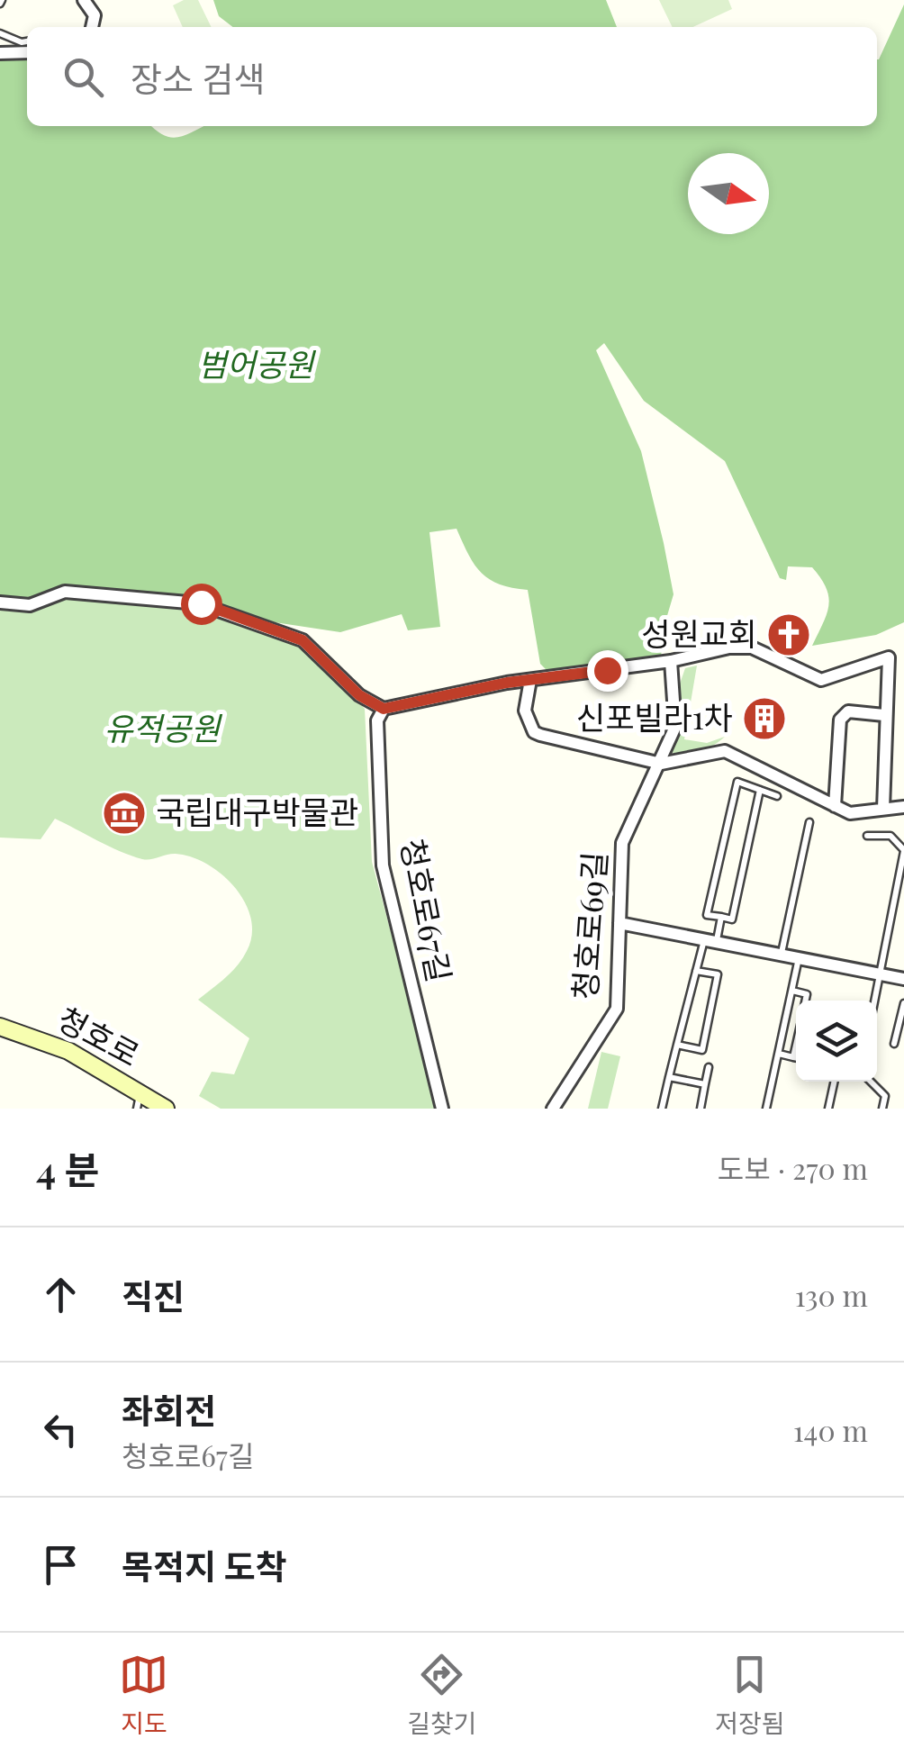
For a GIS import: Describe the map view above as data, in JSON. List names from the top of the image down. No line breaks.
{"streets":{"main road":["청호로"],"street":["청호로67길","청호로69길"]},"parks":["범어공원","유적공원"],"places":{"church":["성원교회"],"building":["신포빌라1차"],"museum":["국립대구박물관"]},"north":"right","page":{"search":"장소 검색","heading":["4 분","도보 · 270 m"],"list":[["직진","130 m"],["좌회전","청호로67길","140 m"],"목적지 도착"],"nav":["지도","길찾기","저장됨"]}}
